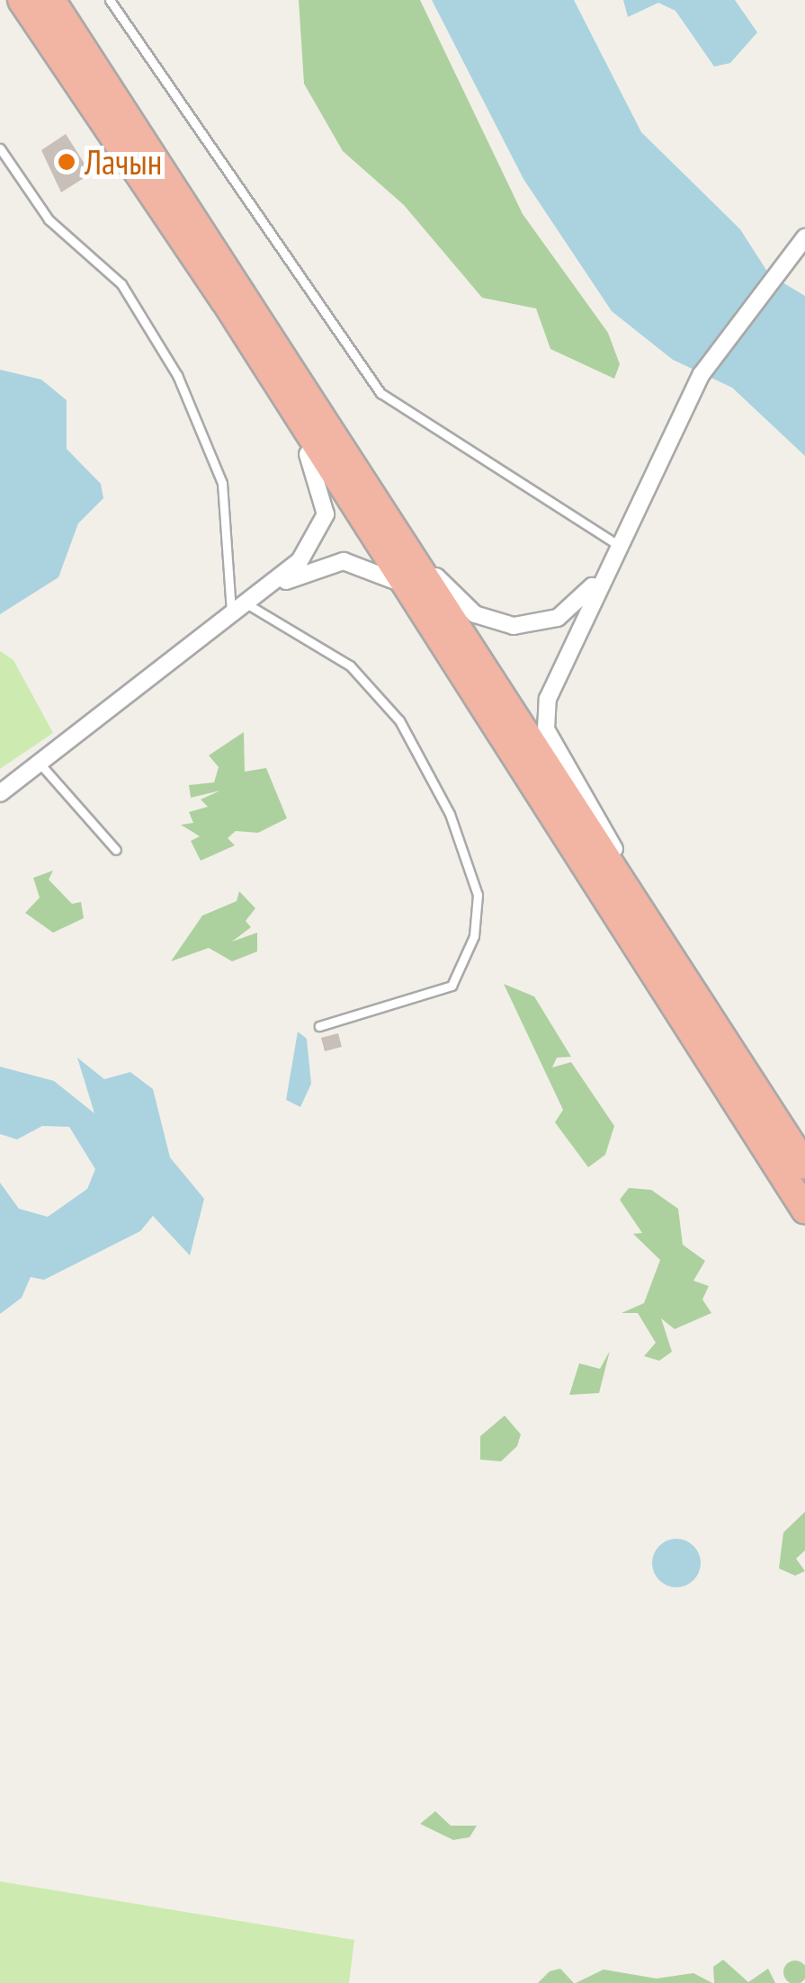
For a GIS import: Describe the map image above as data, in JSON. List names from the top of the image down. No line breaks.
{"places":["Лачын"]}
